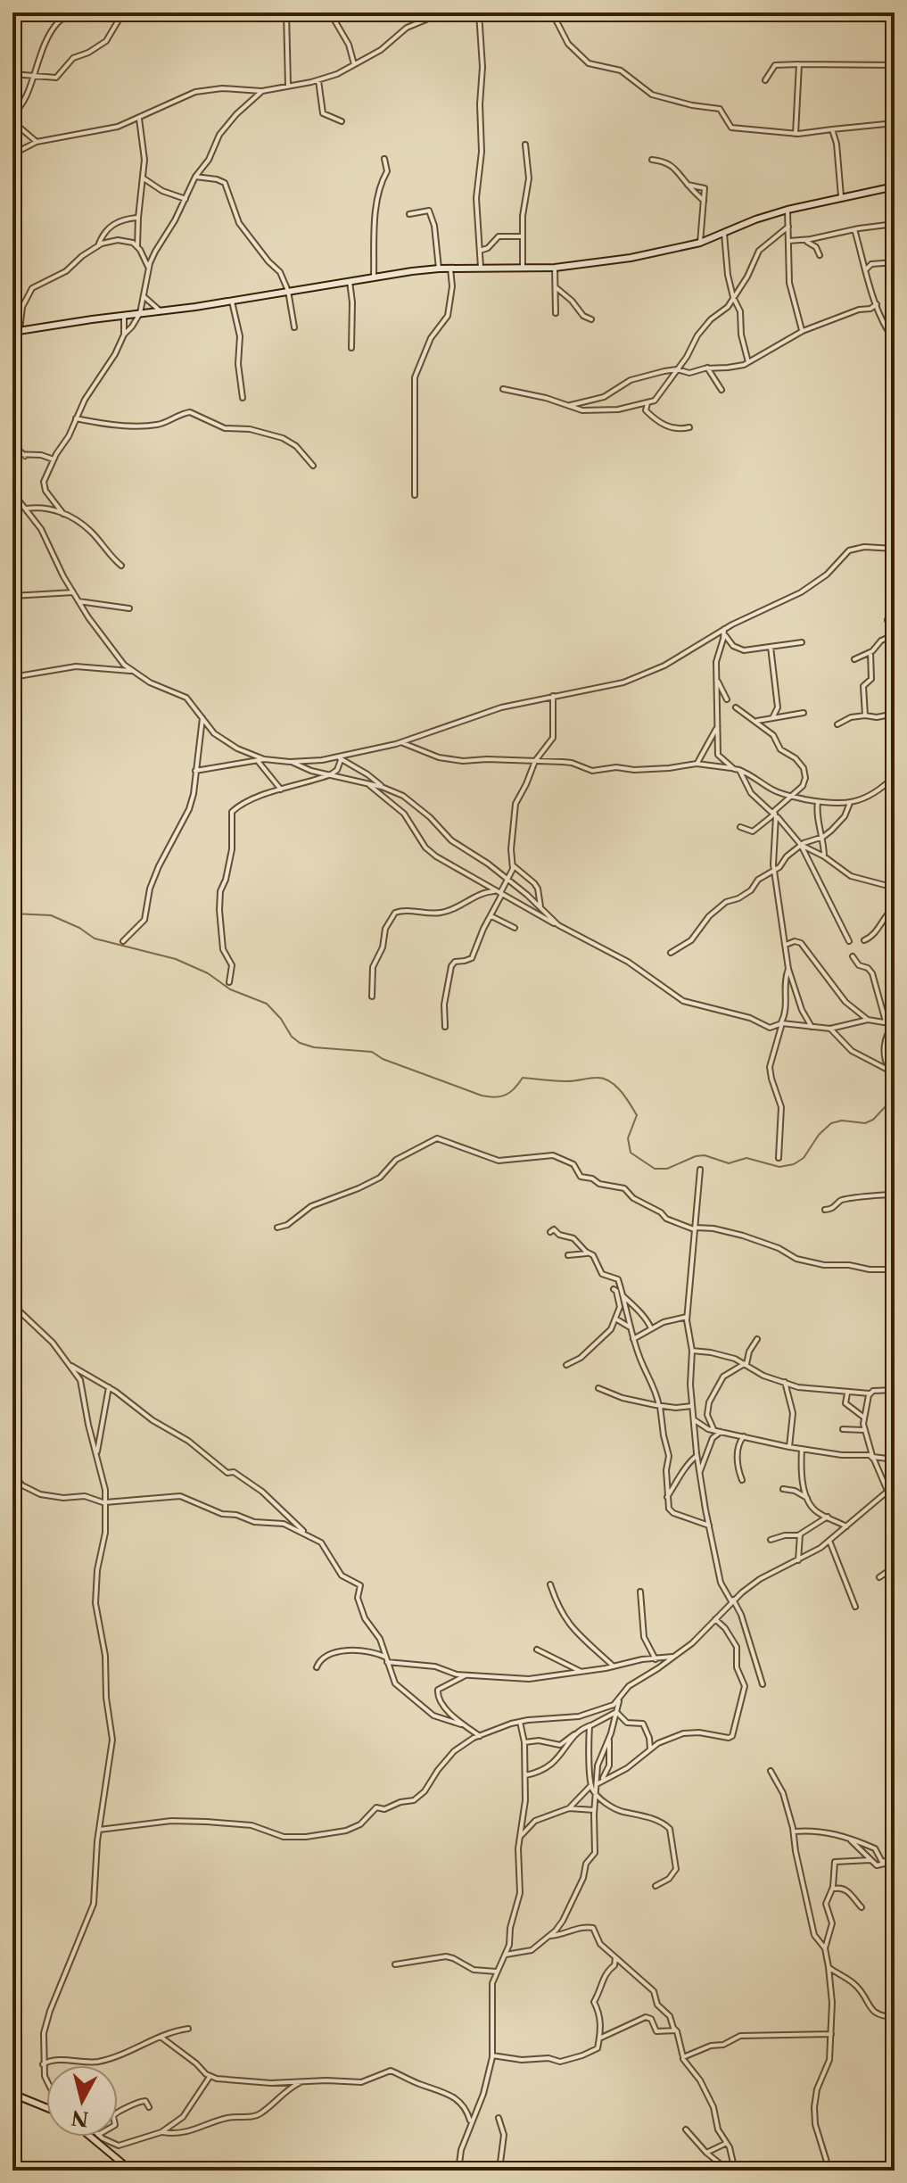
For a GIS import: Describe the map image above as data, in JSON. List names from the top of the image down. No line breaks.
{"north":"bottom"}
